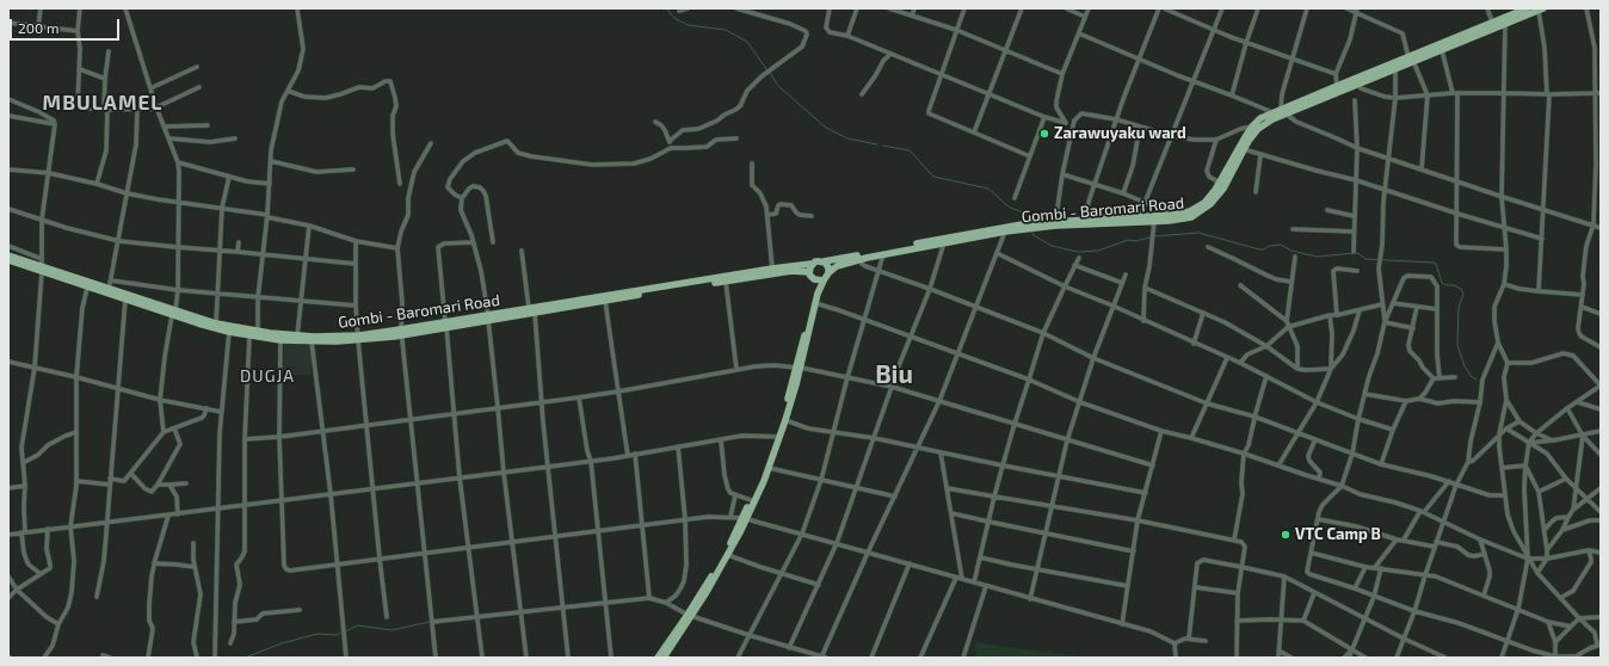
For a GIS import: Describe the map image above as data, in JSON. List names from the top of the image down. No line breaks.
{"streets":{"main road":["Gombi - Baromari Road"]},"districts":["MBULAMEL","Biu","DUGJA"],"places":["Zarawuyaku ward","VTC Camp B"],"scale_bar":"200 m"}
